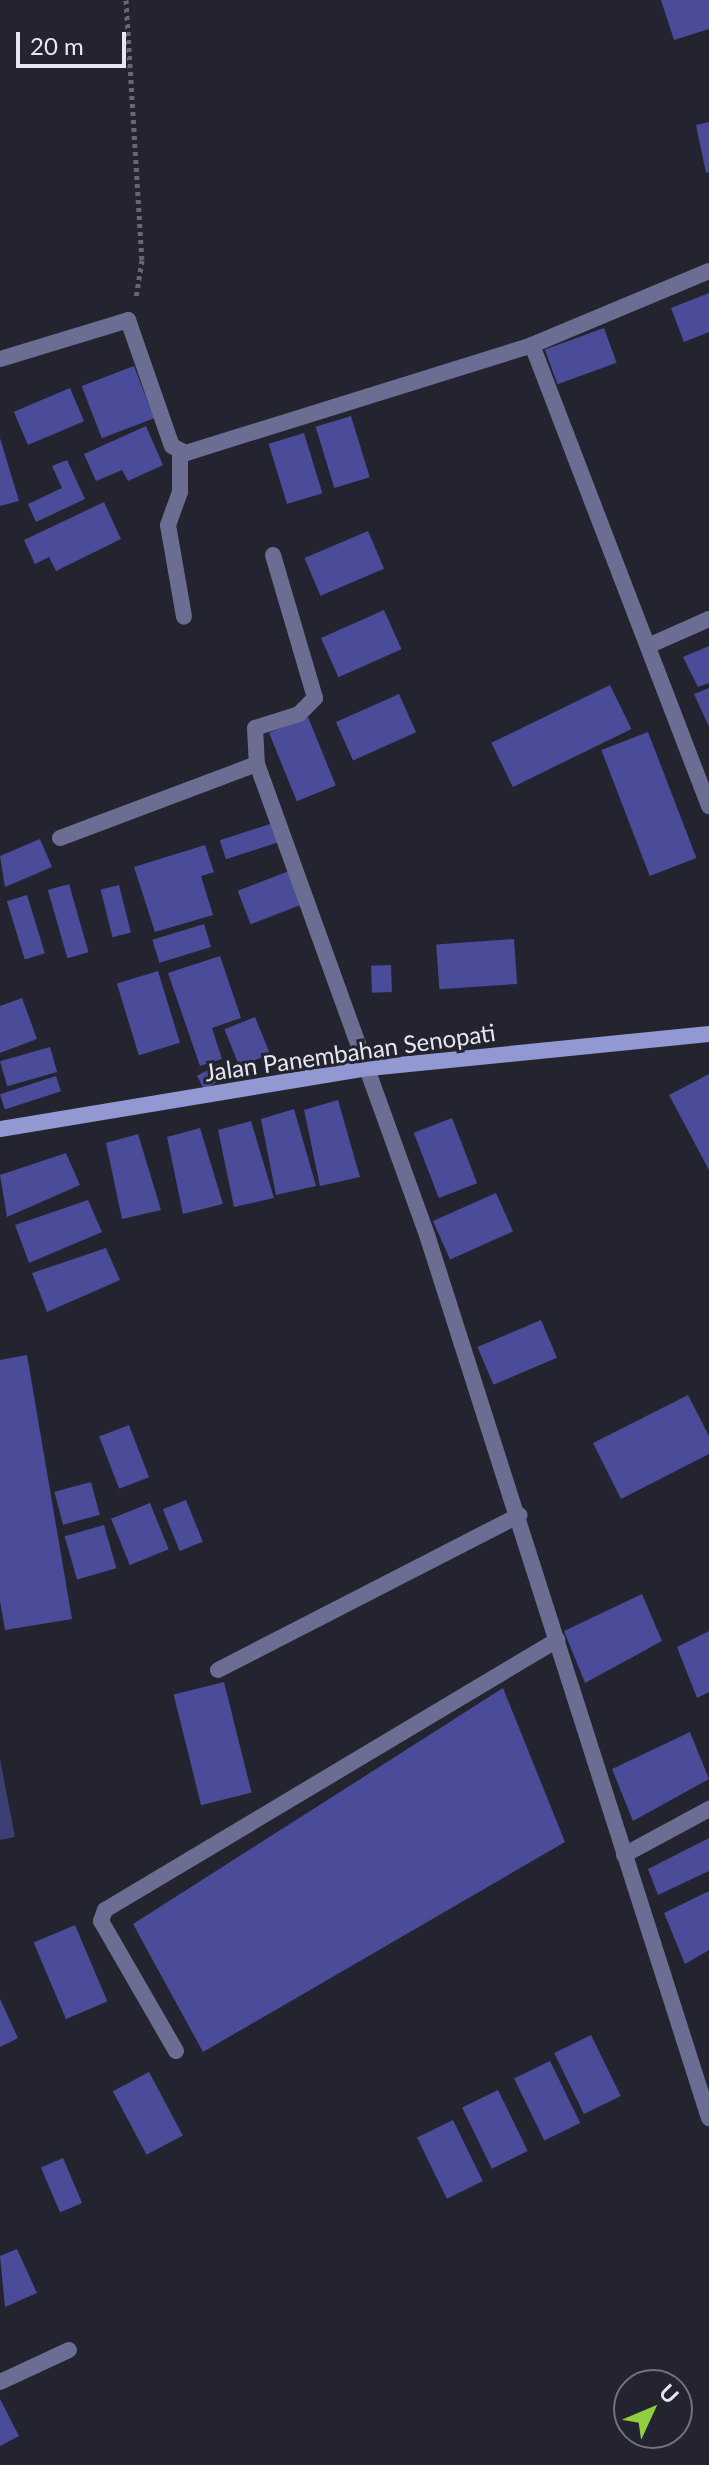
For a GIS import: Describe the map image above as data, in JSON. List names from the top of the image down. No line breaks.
{"streets":{"main road":["Jalan Panembahan Senopati"]},"scale_bar":"20 m","north":"top right"}
